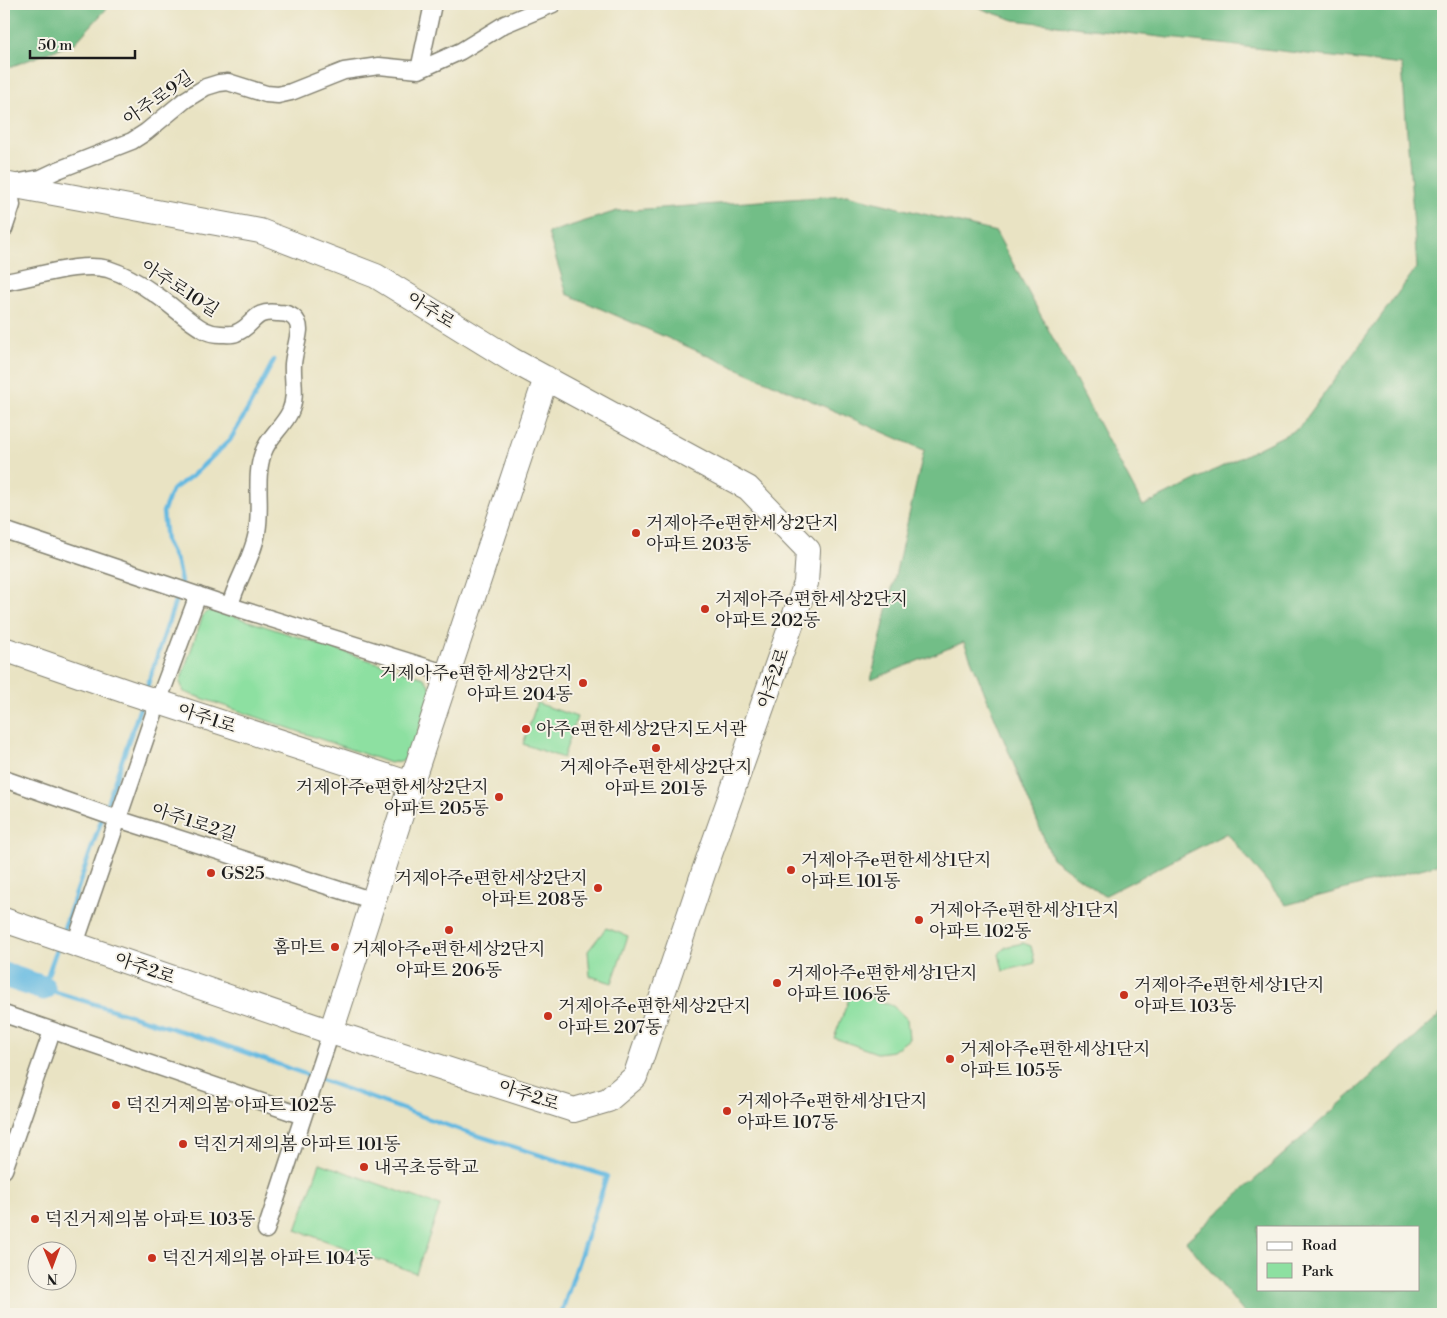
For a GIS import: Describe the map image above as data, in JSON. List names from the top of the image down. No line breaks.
{"streets":{"street":["아주로9길","아주로10길","아주로","아주2로","아주1로","아주1로2길"]},"crossings":[["아주로9길","아주로"],["아주로","아주2로"]],"places":["거제아주e편한세상2단지 아파트 203동","거제아주e편한세상2단지 아파트 202동","거제아주e편한세상2단지 아파트 204동","아주e편한세상2단지도서관","거제아주e편한세상2단지 아파트 201동","거제아주e편한세상2단지 아파트 205동","거제아주e편한세상1단지 아파트 101동","GS25","거제아주e편한세상2단지 아파트 208동","거제아주e편한세상1단지 아파트 102동","거제아주e편한세상2단지 아파트 206동","홈마트","거제아주e편한세상1단지 아파트 106동","거제아주e편한세상1단지 아파트 103동","거제아주e편한세상2단지 아파트 207동","거제아주e편한세상1단지 아파트 105동","덕진거제의봄 아파트 102동","거제아주e편한세상1단지 아파트 107동","덕진거제의봄 아파트 101동","내곡초등학교","덕진거제의봄 아파트 103동","덕진거제의봄 아파트 104동"],"legend":["Road","Park"],"scale_bar":"50 m","north":"bottom"}
